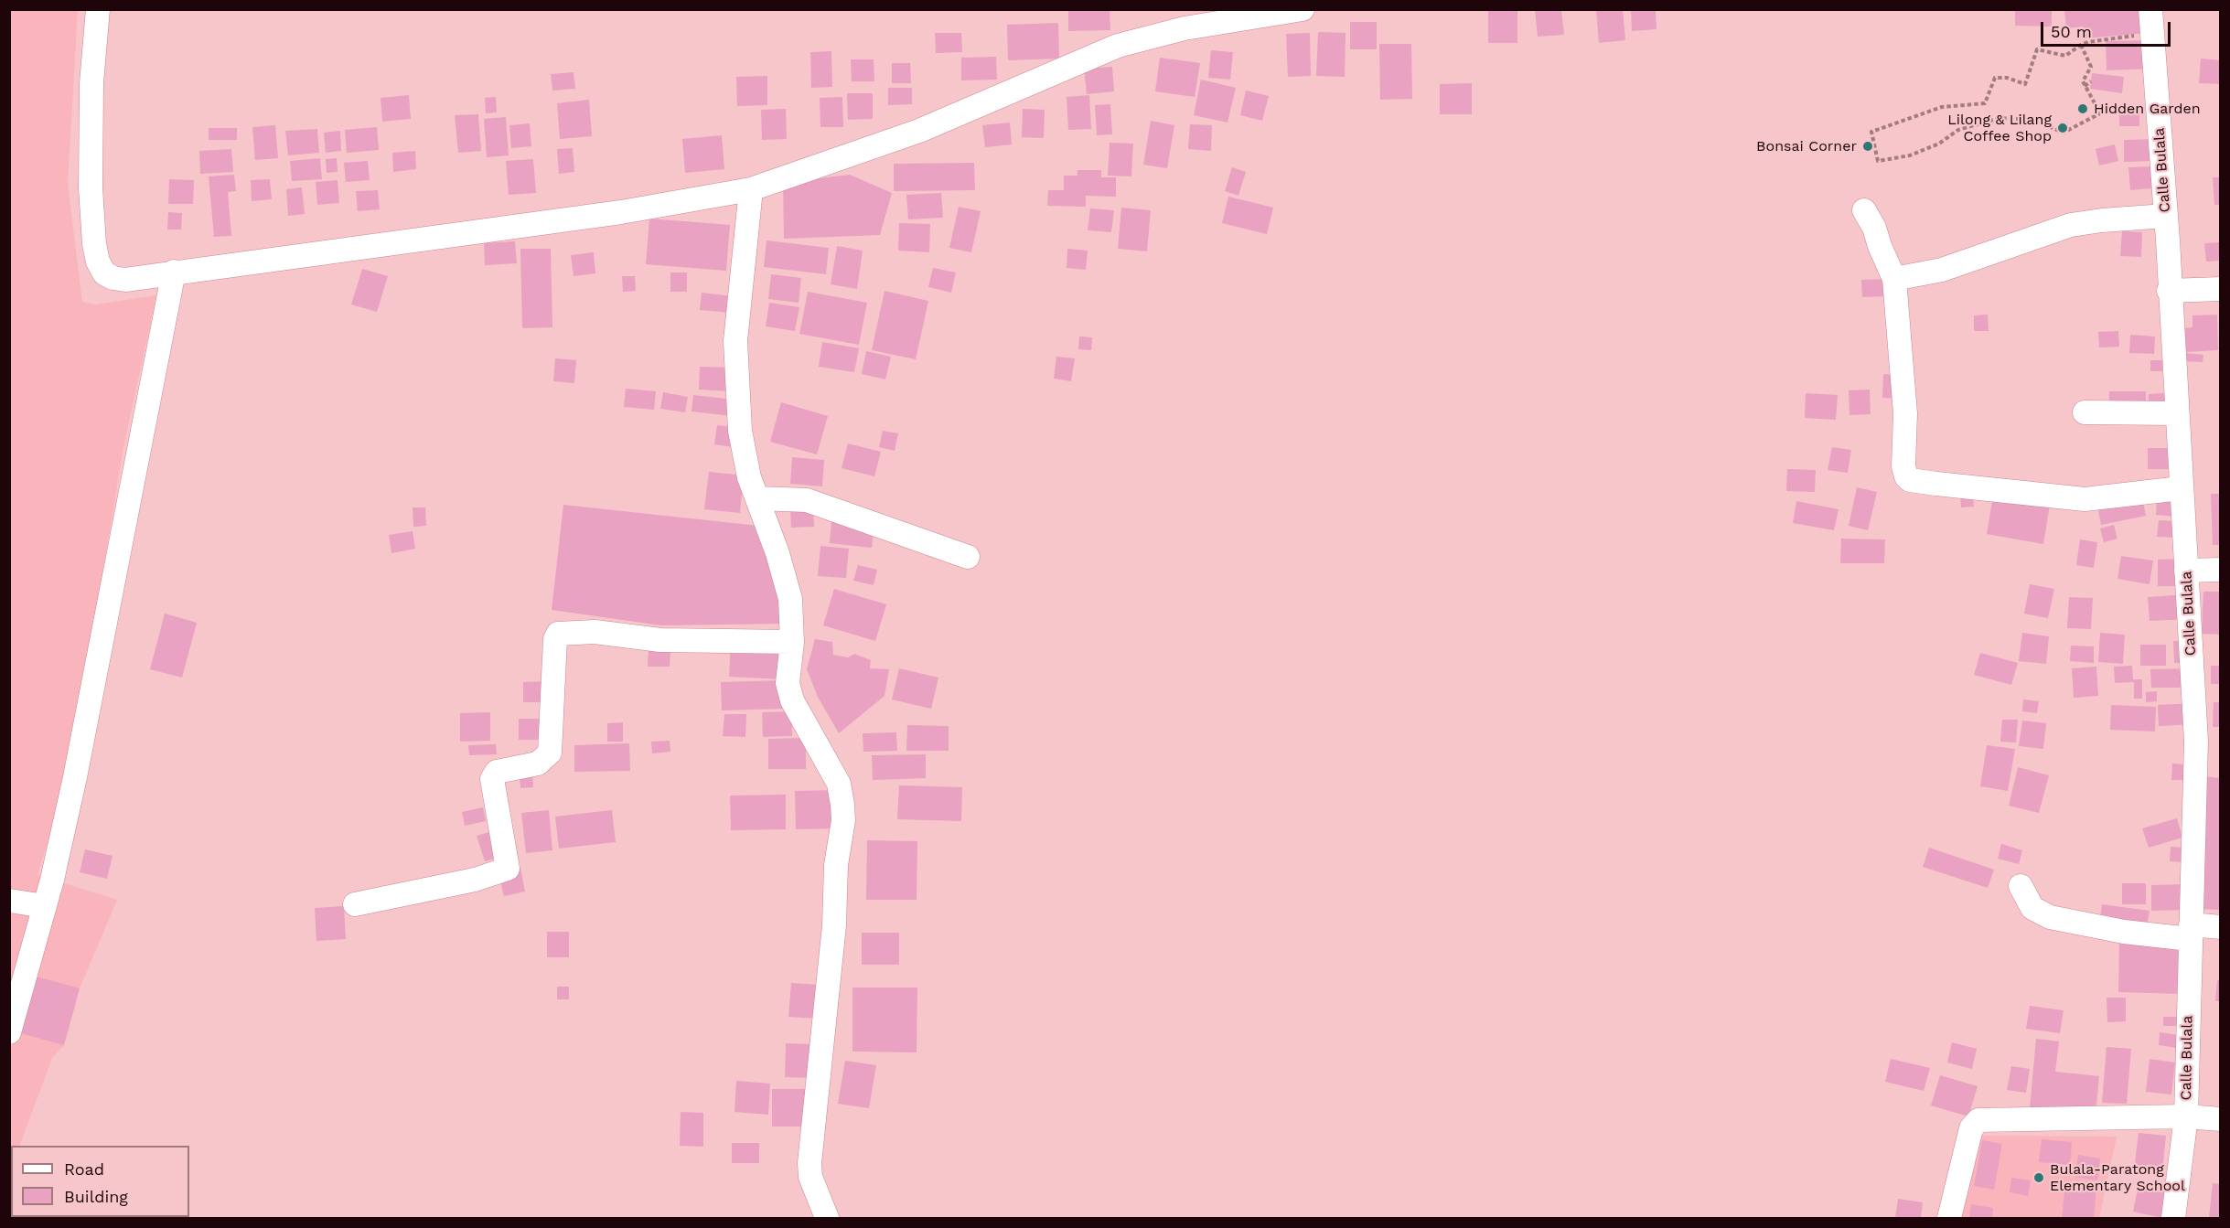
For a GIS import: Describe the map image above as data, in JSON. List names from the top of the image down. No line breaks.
{"streets":{"street":["Calle Bulala"]},"places":["Hidden Garden","Lilong & Lilang Coffee Shop","Bonsai Corner","Bulala-Paratong Elementary School"],"legend":["Road","Building"],"scale_bar":"50 m"}
